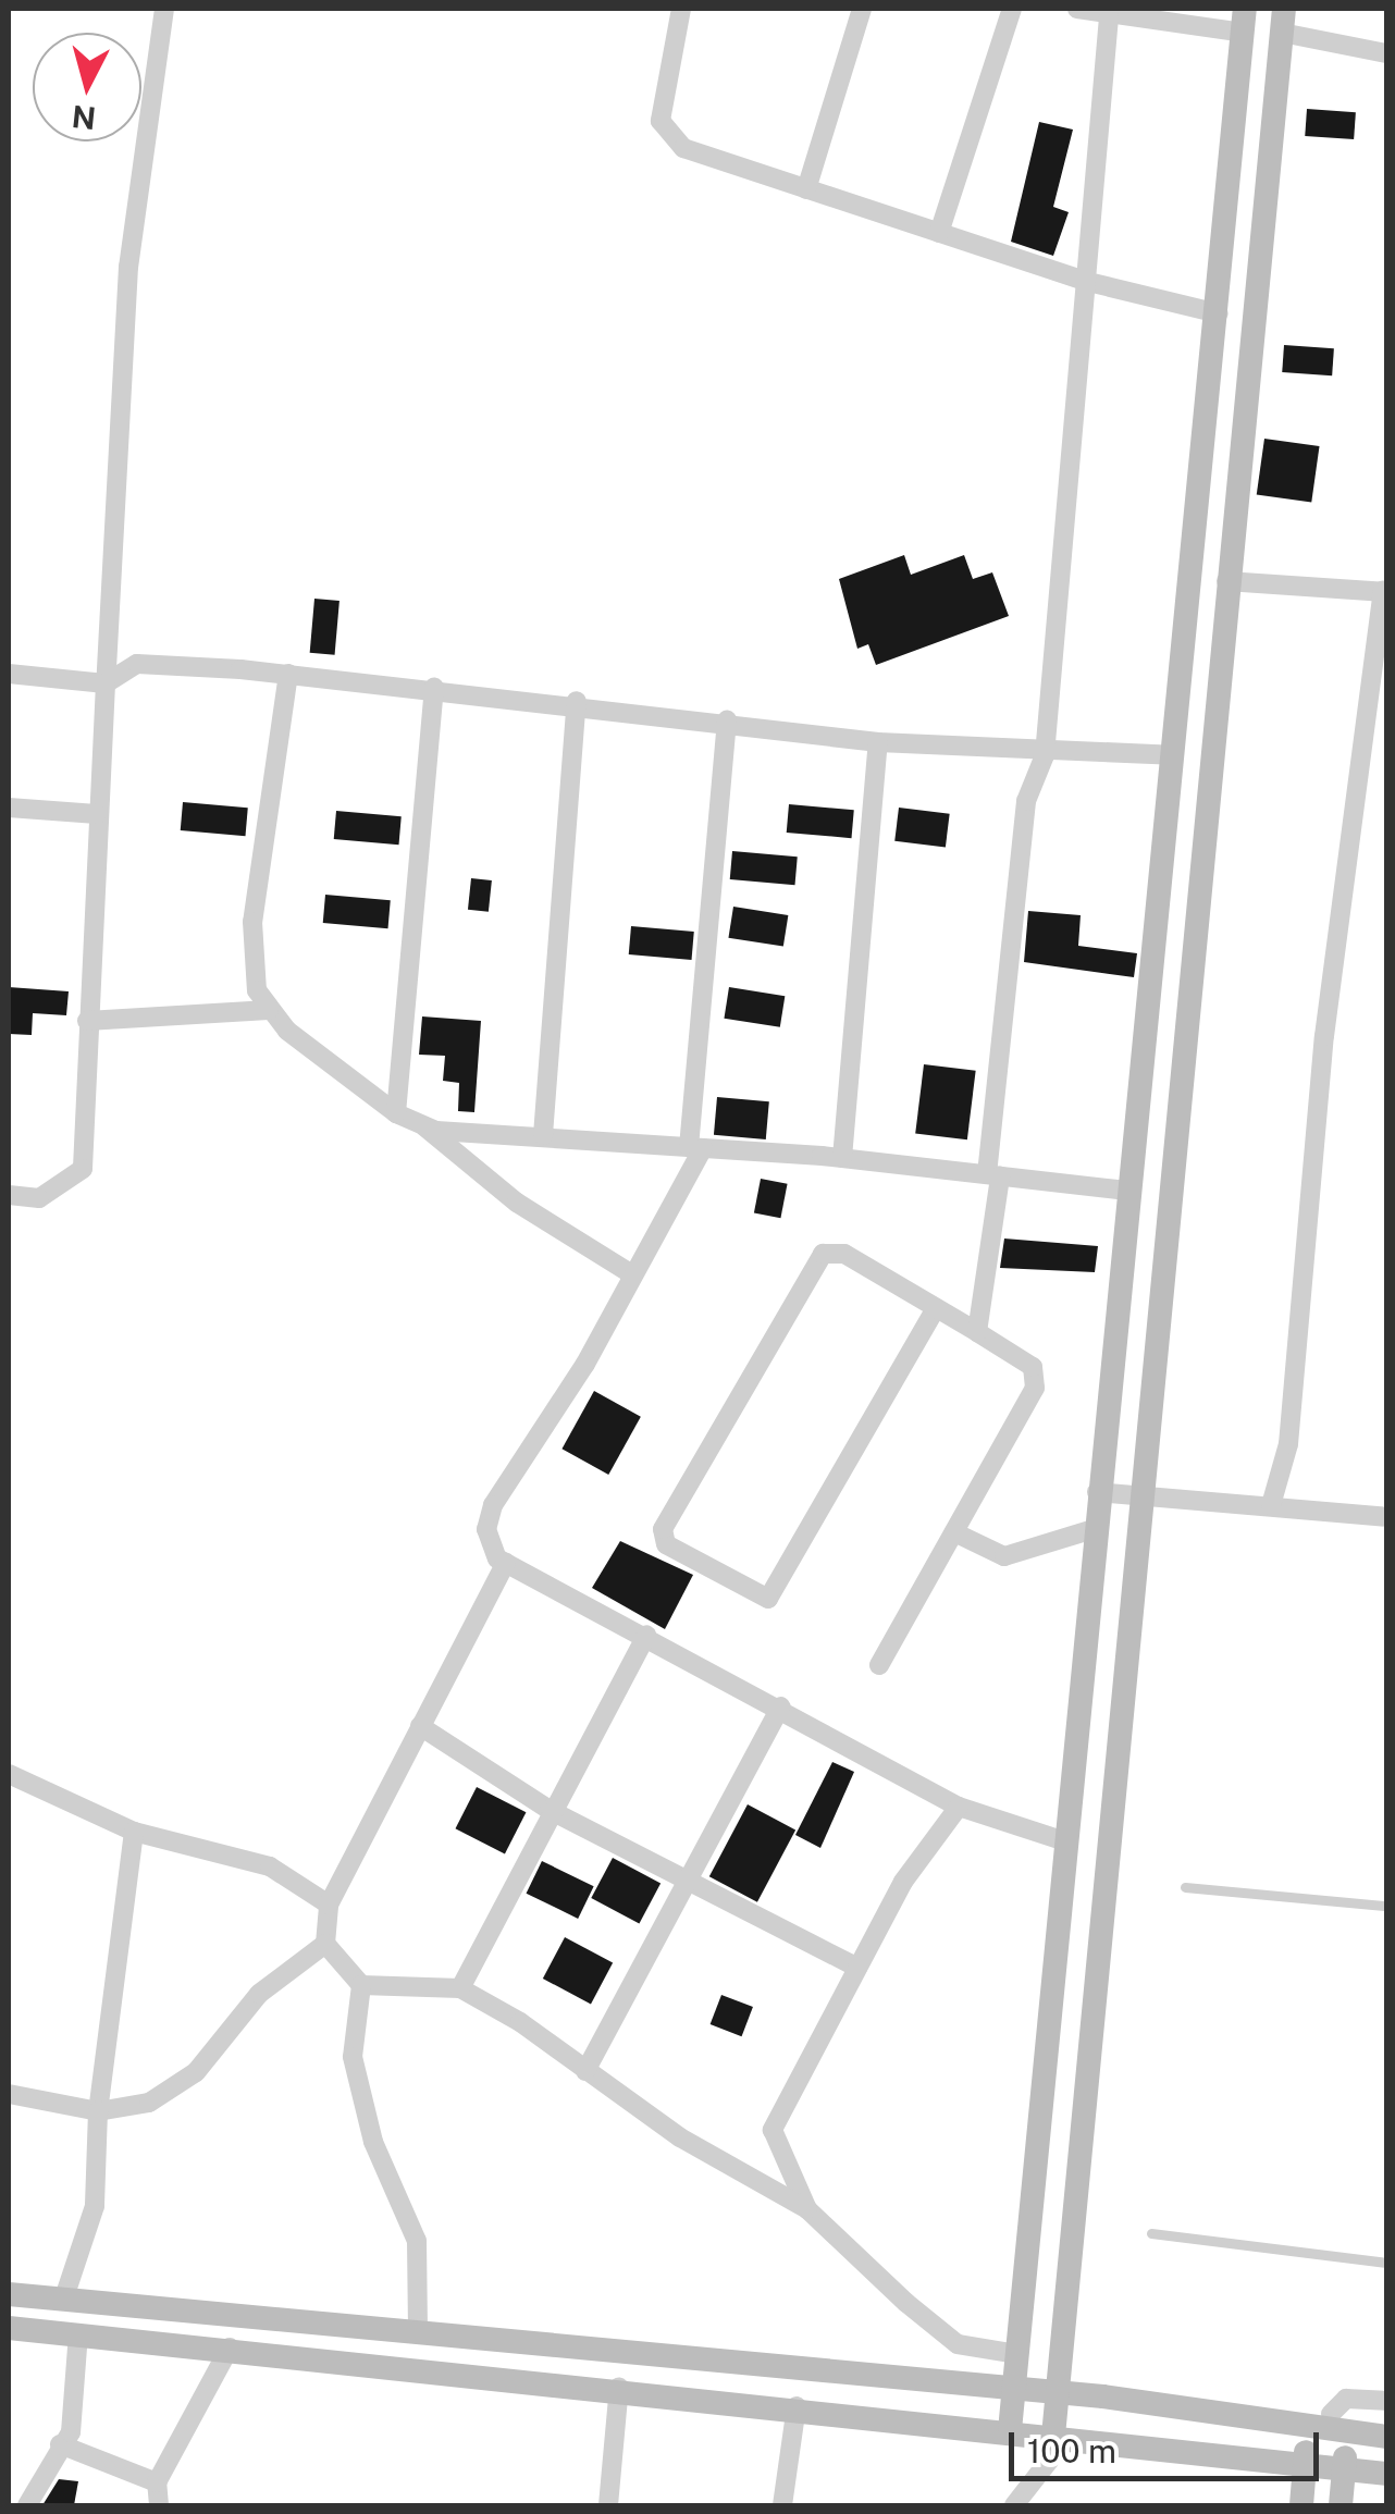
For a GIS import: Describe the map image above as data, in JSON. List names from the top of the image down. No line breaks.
{"scale_bar":"100 m","north":"bottom"}
